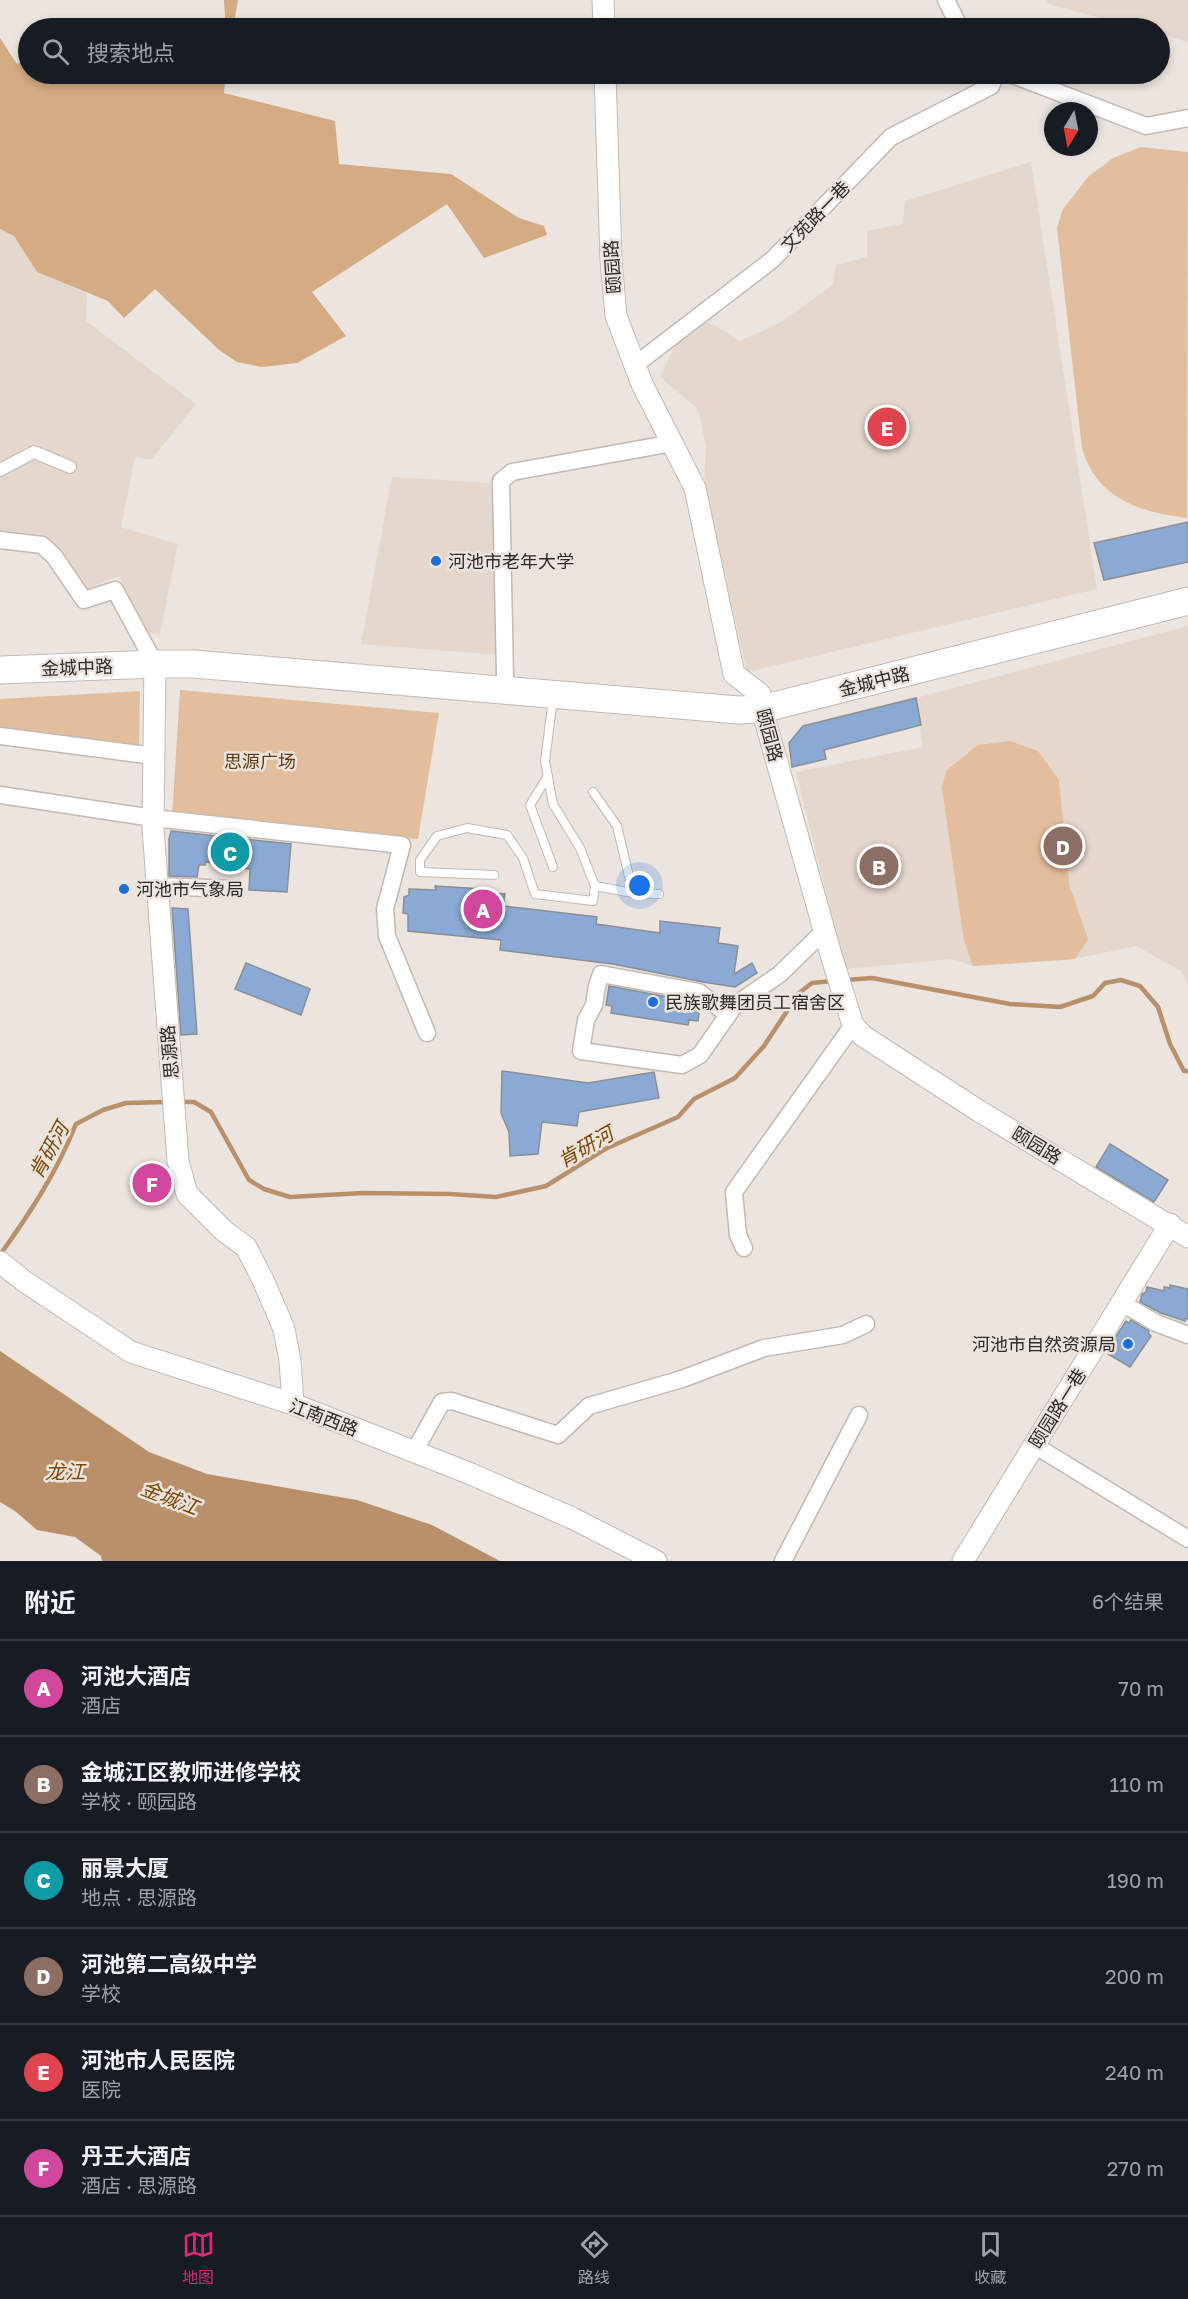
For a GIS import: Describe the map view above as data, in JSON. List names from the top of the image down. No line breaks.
{"streets":{"main road":["金城中路"],"street":["文苑路一巷","颐园路","思源路","颐园路一巷","江南西路"]},"crossings":[["文苑路一巷","颐园路"],["颐园路","金城中路"],["颐园路","颐园路一巷"],["金城中路","思源路"],["思源路","江南西路"]],"water":["肯研河","龙江","金城江"],"parks":["思源广场"],"places":["河池市老年大学","河池市气象局","民族歌舞团员工宿舍区","河池市自然资源局"],"north":"bottom","page":{"search":"搜索地点","pins":["E","D","C","B","A","F"],"heading":["附近","6个结果"],"list":[{"mark":"A","name":"河池大酒店","note":"酒店","value":"70 m"},{"mark":"B","name":"金城江区教师进修学校","note":"学校 · 颐园路","value":"110 m"},{"mark":"C","name":"丽景大厦","note":"地点 · 思源路","value":"190 m"},{"mark":"D","name":"河池第二高级中学","note":"学校","value":"200 m"},{"mark":"E","name":"河池市人民医院","note":"医院","value":"240 m"},{"mark":"F","name":"丹王大酒店","note":"酒店 · 思源路","value":"270 m"}],"nav":["地图","路线","收藏"]}}
